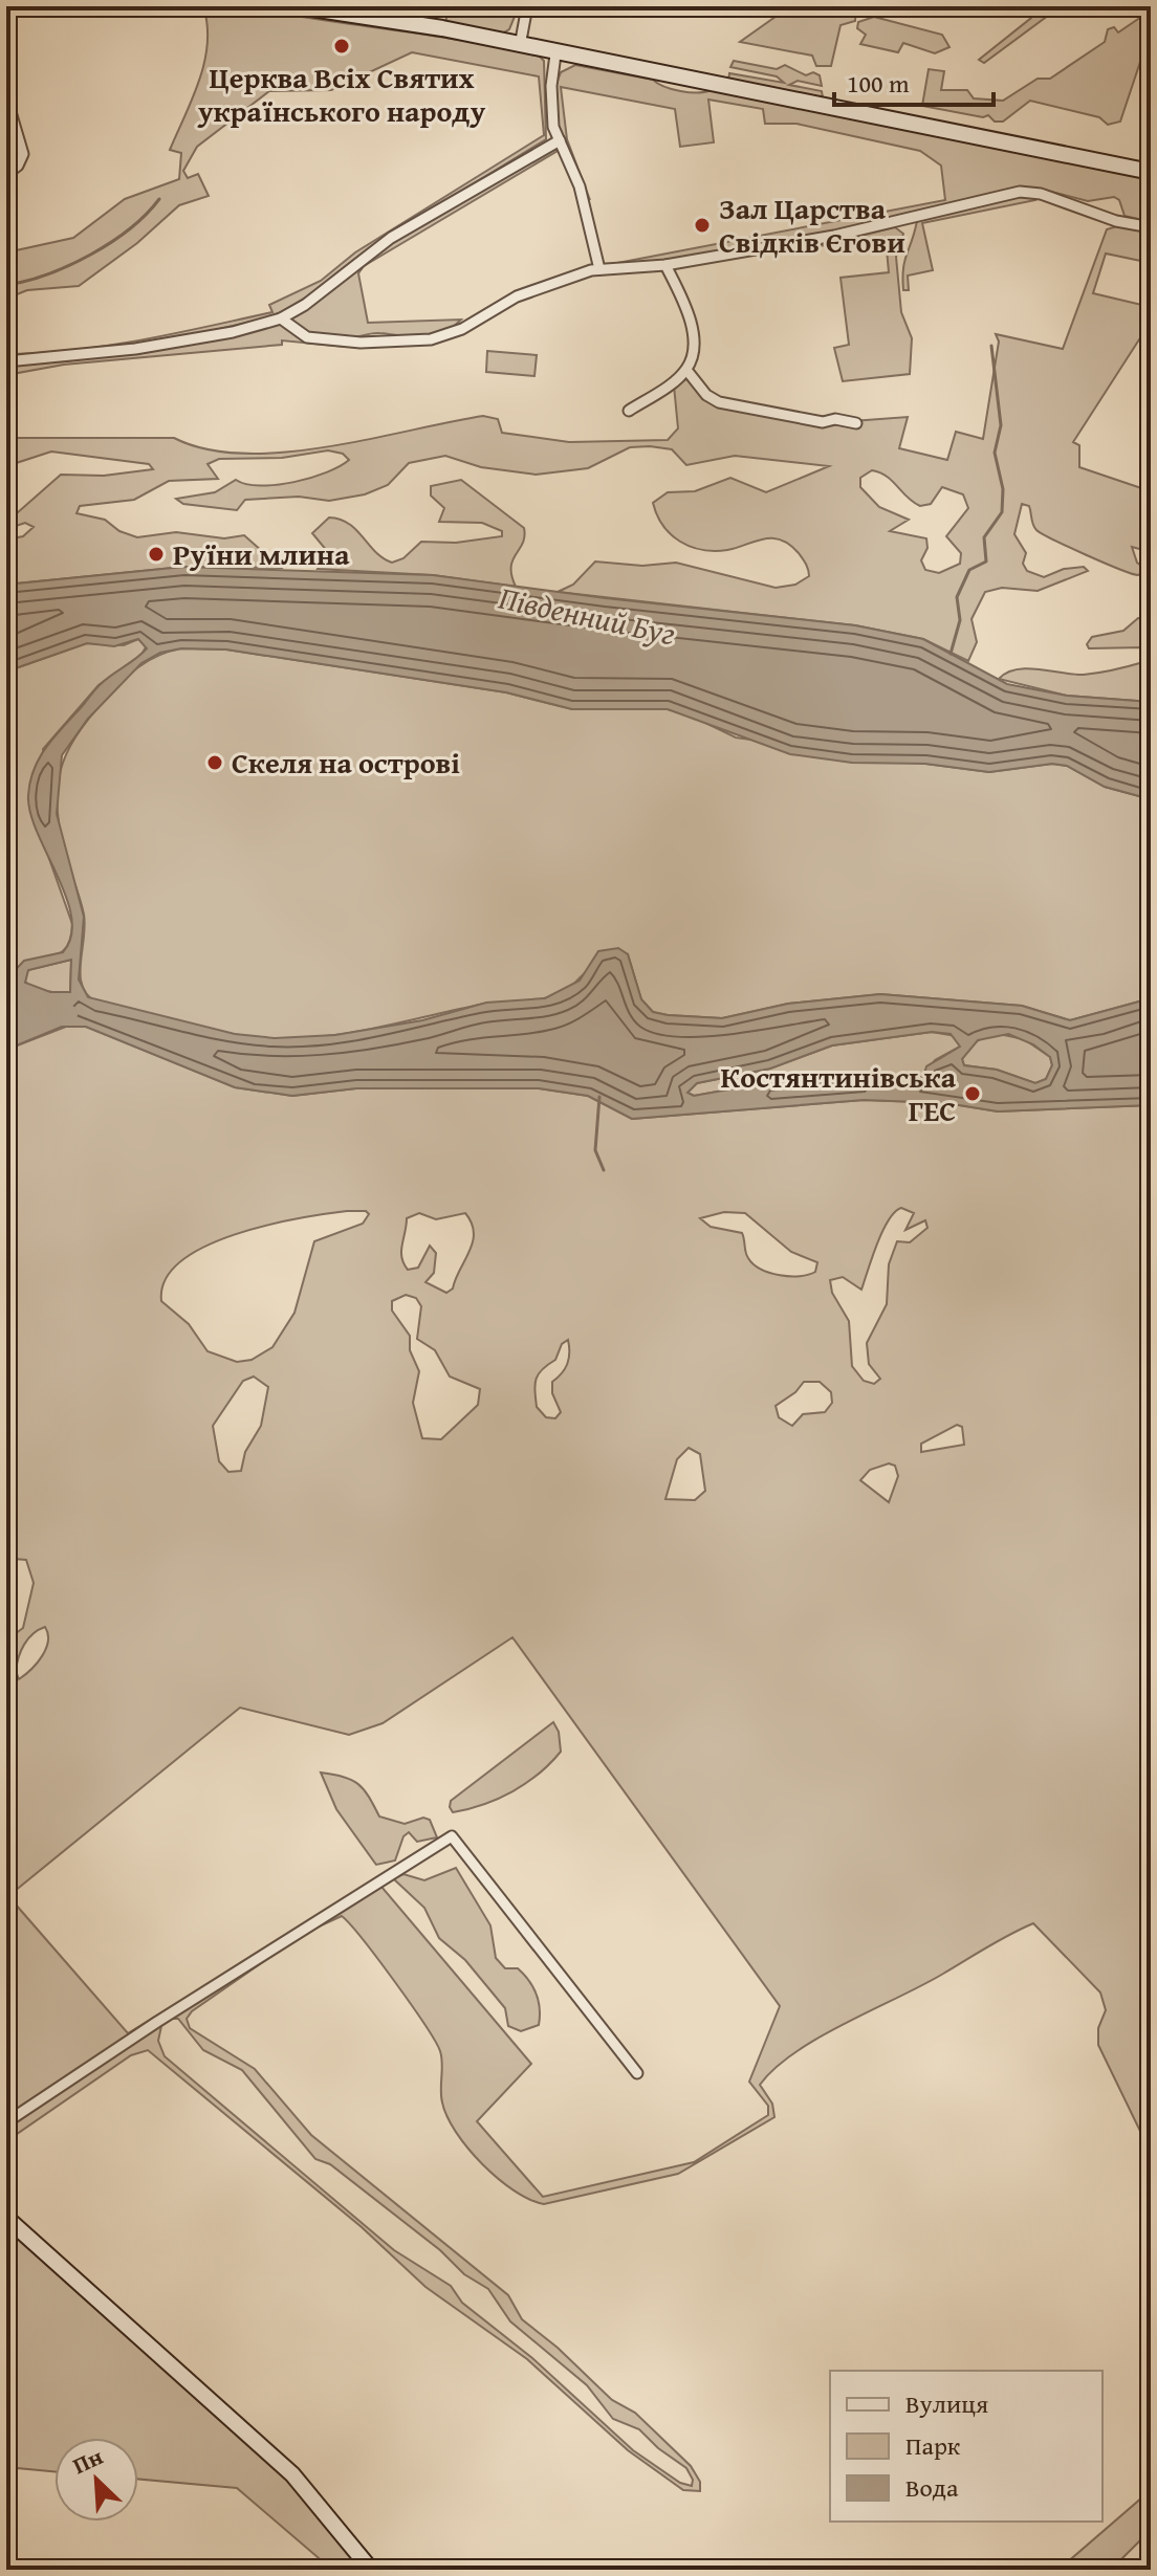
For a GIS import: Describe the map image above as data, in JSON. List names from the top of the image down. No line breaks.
{"water":["Південний Буг"],"places":["Церква Всіх Святих українського народу","Зал Царства Свідків Єгови","Руїни млина","Скеля на острові","Костянтинівська ГЕС"],"legend":["Вулиця","Парк","Вода"],"scale_bar":"100 m","north":"top left"}
